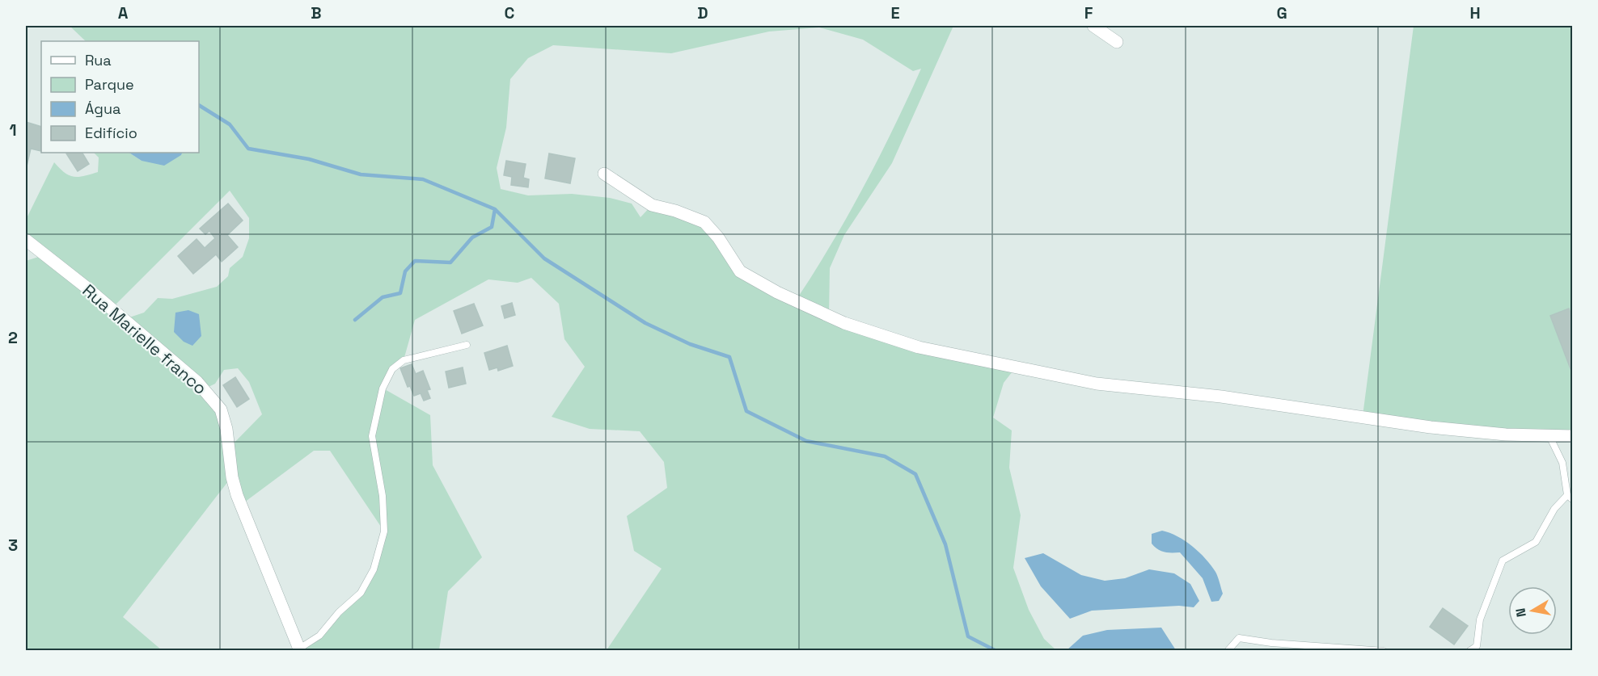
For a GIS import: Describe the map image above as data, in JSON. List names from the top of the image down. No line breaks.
{"streets":{"street":["Rua Marielle franco"]},"legend":["Rua","Parque","Água","Edifício"],"north":"left","grid":{"columns":["A","B","C","D","E","F","G","H"],"rows":["1","2","3"]}}
